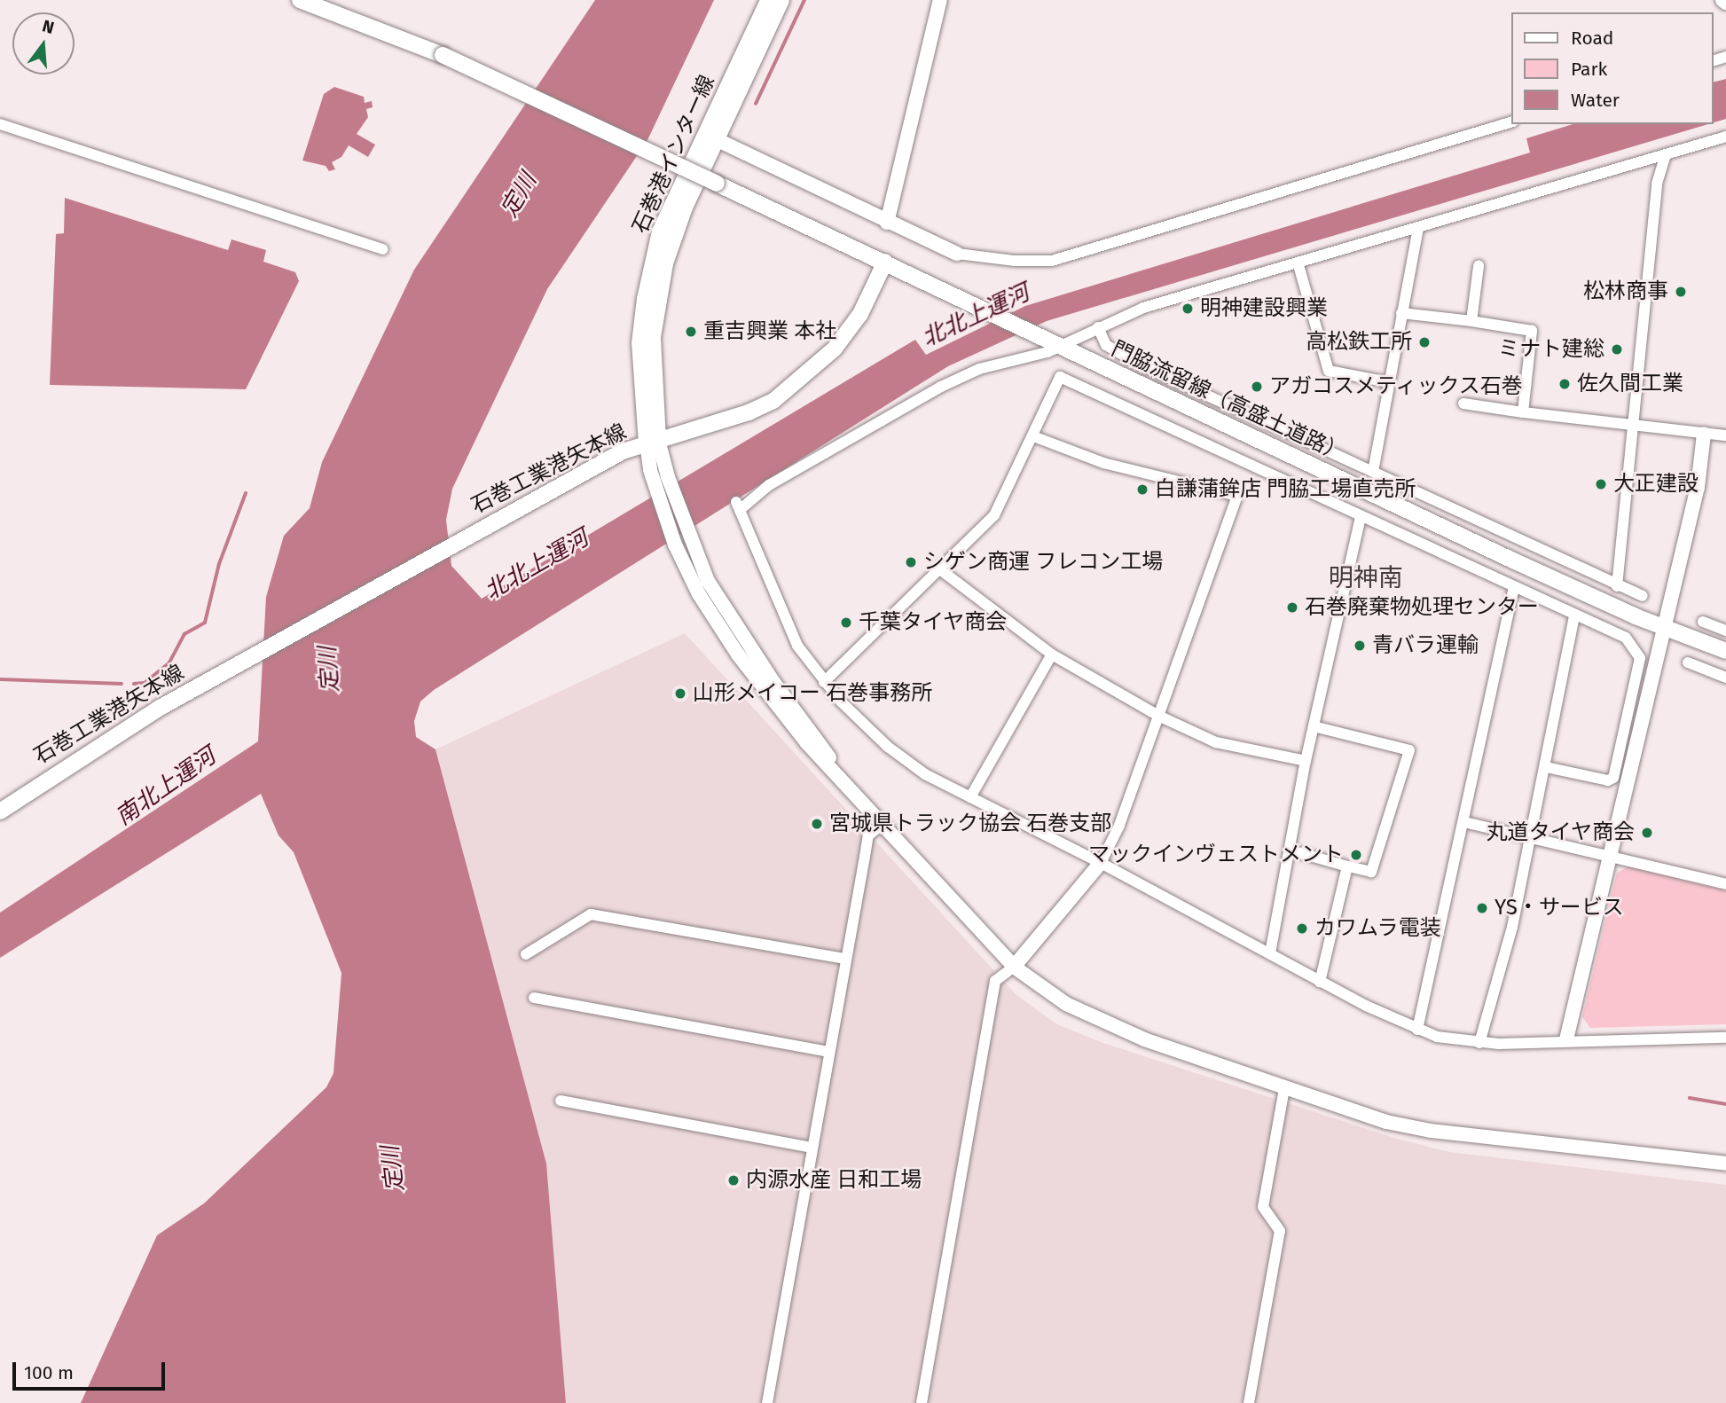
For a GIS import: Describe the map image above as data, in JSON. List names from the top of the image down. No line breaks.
{"streets":{"main road":["石巻港インター線","門脇流留線（高盛土道路）","石巻工業港矢本線"]},"crossings":[["石巻港インター線","石巻工業港矢本線"],["門脇流留線（高盛土道路）","石巻工業港矢本線"]],"districts":["明神南"],"water":["定川","北北上運河","南北上運河"],"places":["松林商事","明神建設興業","重吉興業 本社","高松鉄工所","ミナト建総","佐久間工業","アガコスメティックス石巻","大正建設","白謙蒲鉾店 門脇工場直売所","シゲン商運 フレコン工場","石巻廃棄物処理センター","千葉タイヤ商会","青バラ運輸","山形メイコー 石巻事務所","宮城県トラック協会 石巻支部","丸道タイヤ商会","マックインヴェストメント","YS・サービス","カワムラ電装","内源水産 日和工場"],"legend":["Road","Park","Water"],"scale_bar":"100 m","north":"top"}
